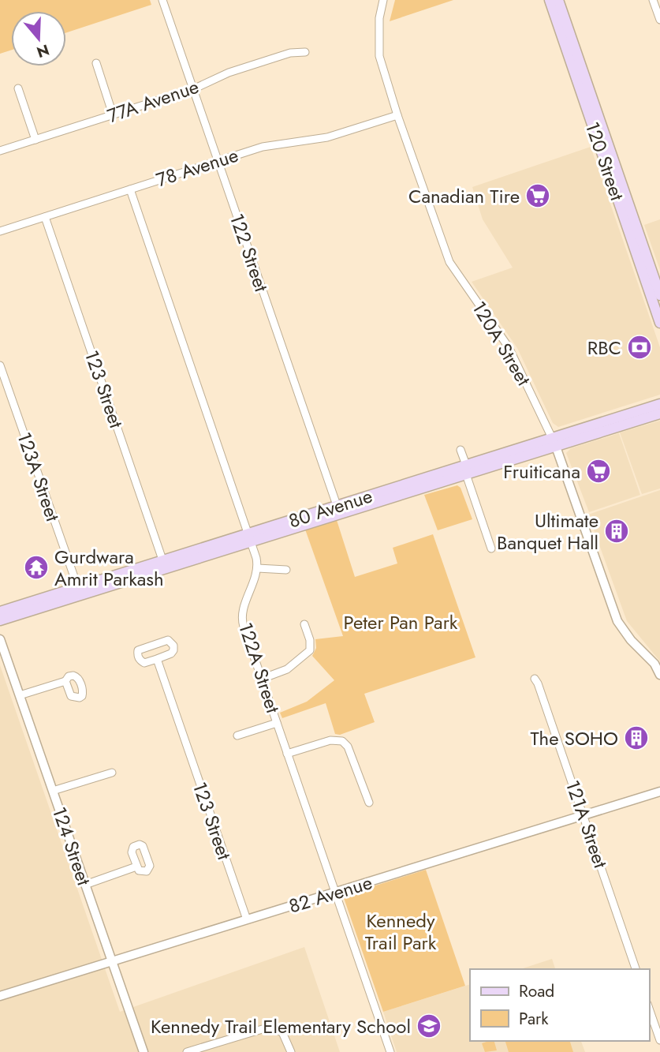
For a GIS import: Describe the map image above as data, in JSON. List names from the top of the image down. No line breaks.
{"streets":{"main road":["120 Street","80 Avenue"],"street":["77A Avenue","78 Avenue","122 Street","120A Street","123 Street","123A Street","122A Street","121A Street","124 Street","82 Avenue"]},"crossings":[["77A Avenue","122 Street"],["78 Avenue","122 Street"],["78 Avenue","120A Street"],["78 Avenue","123 Street"],["122 Street","80 Avenue"],["120A Street","80 Avenue"],["123 Street","80 Avenue"],["123 Street","82 Avenue"],["123A Street","80 Avenue"],["122A Street","82 Avenue"],["121A Street","82 Avenue"],["124 Street","82 Avenue"]],"parks":["Peter Pan Park","Kennedy Trail Park"],"places":{"supermarket":["Canadian Tire","Fruiticana"],"bank":["RBC"],"building":["Ultimate Banquet Hall","The SOHO"],"temple":["Gurdwara Amrit Parkash"],"school or university":["Kennedy Trail Elementary School"]},"legend":["Road","Park"],"north":"bottom"}
